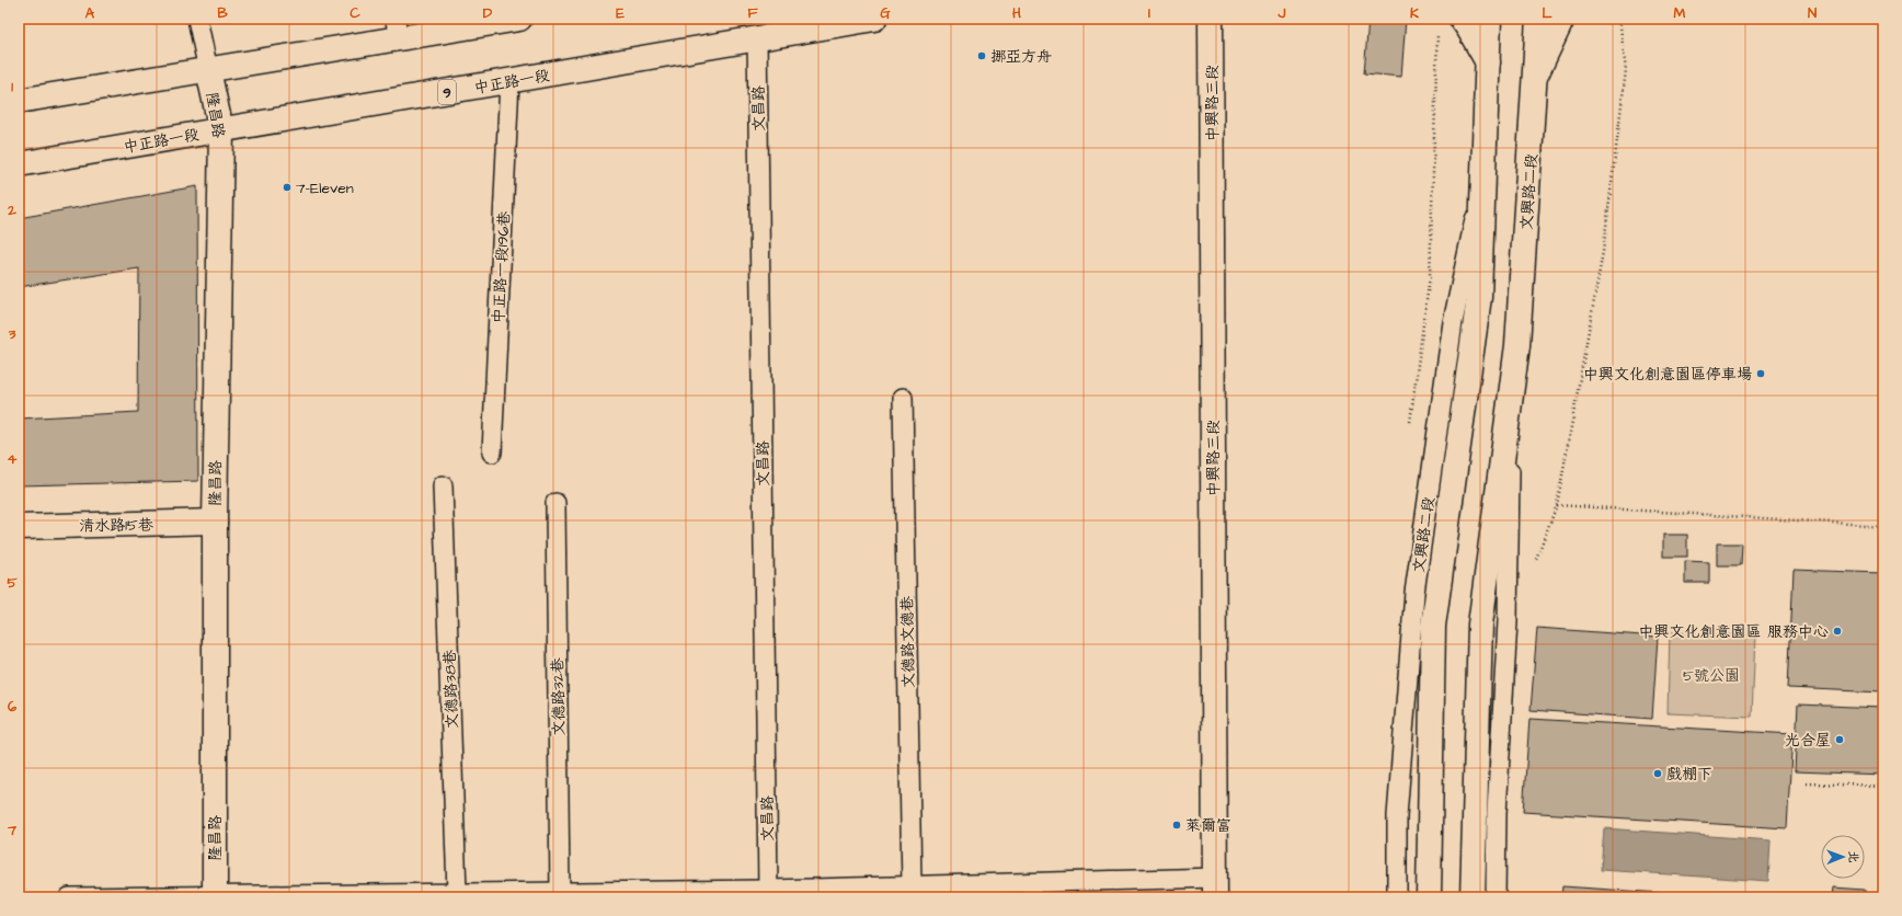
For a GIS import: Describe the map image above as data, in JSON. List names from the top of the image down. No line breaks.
{"streets":{"street":["中正路一段","9","中興路三段","隆昌路","文興路二段","清水路15巷"],"lane":["文昌路","中正路一段196巷","文德路文德巷","文德路38巷","文德路32巷"]},"crossings":[["中正路一段","文昌路"],["中正路一段","隆昌路"],["中正路一段","中正路一段196巷"],["隆昌路","清水路15巷"]],"parks":["5號公園"],"places":["挪亞方舟","7-Eleven","中興文化創意園區停車場","中興文化創意園區 服務中心","光合屋","戲棚下","萊爾富"],"north":"right","grid":{"columns":["A","B","C","D","E","F","G","H","I","J","K","L","M","N"],"rows":["1","2","3","4","5","6","7"]}}
